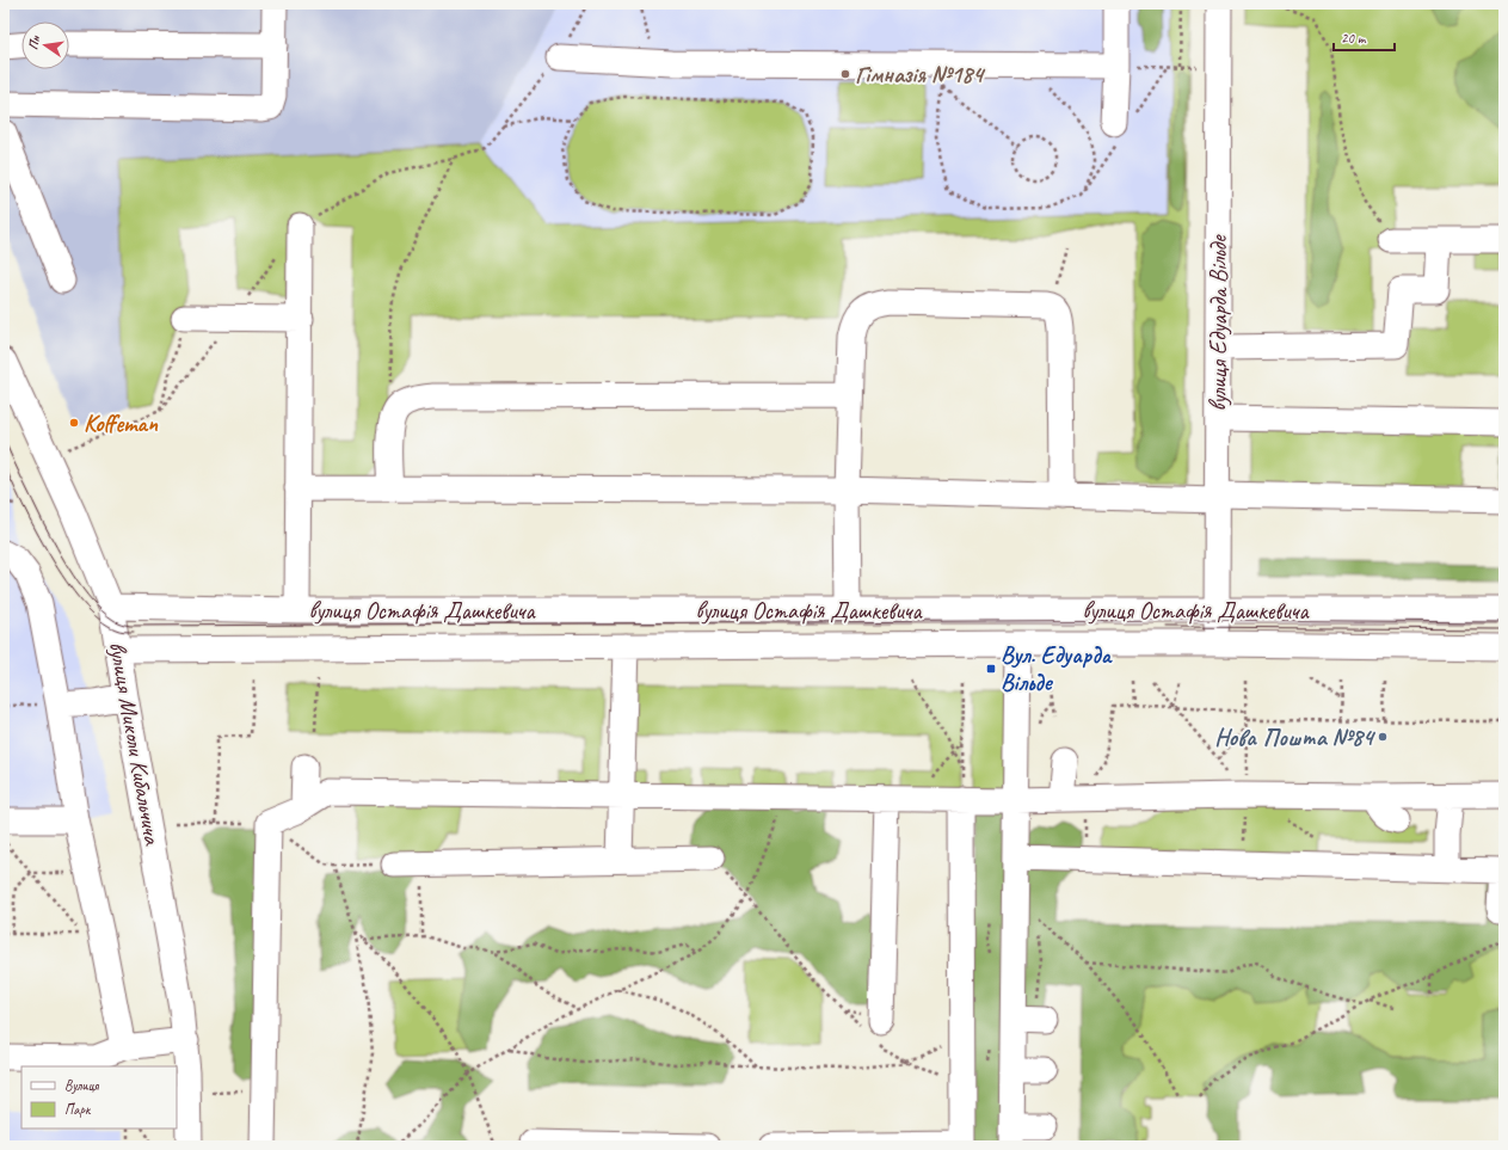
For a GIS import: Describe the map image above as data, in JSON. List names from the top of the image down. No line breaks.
{"streets":{"street":["вулиця Едуарда Вільде","вулиця Остафія Дашкевича","вулиця Миколи Кибальчича"]},"crossings":[["вулиця Едуарда Вільде","вулиця Остафія Дашкевича"],["вулиця Остафія Дашкевича","вулиця Миколи Кибальчича"]],"places":{"other":["Гімназія №184","Koffeman","Нова Пошта №84"],"transit":["Вул. Едуарда Вільде"]},"legend":["Вулиця","Парк"],"scale_bar":"20 m","north":"left"}
